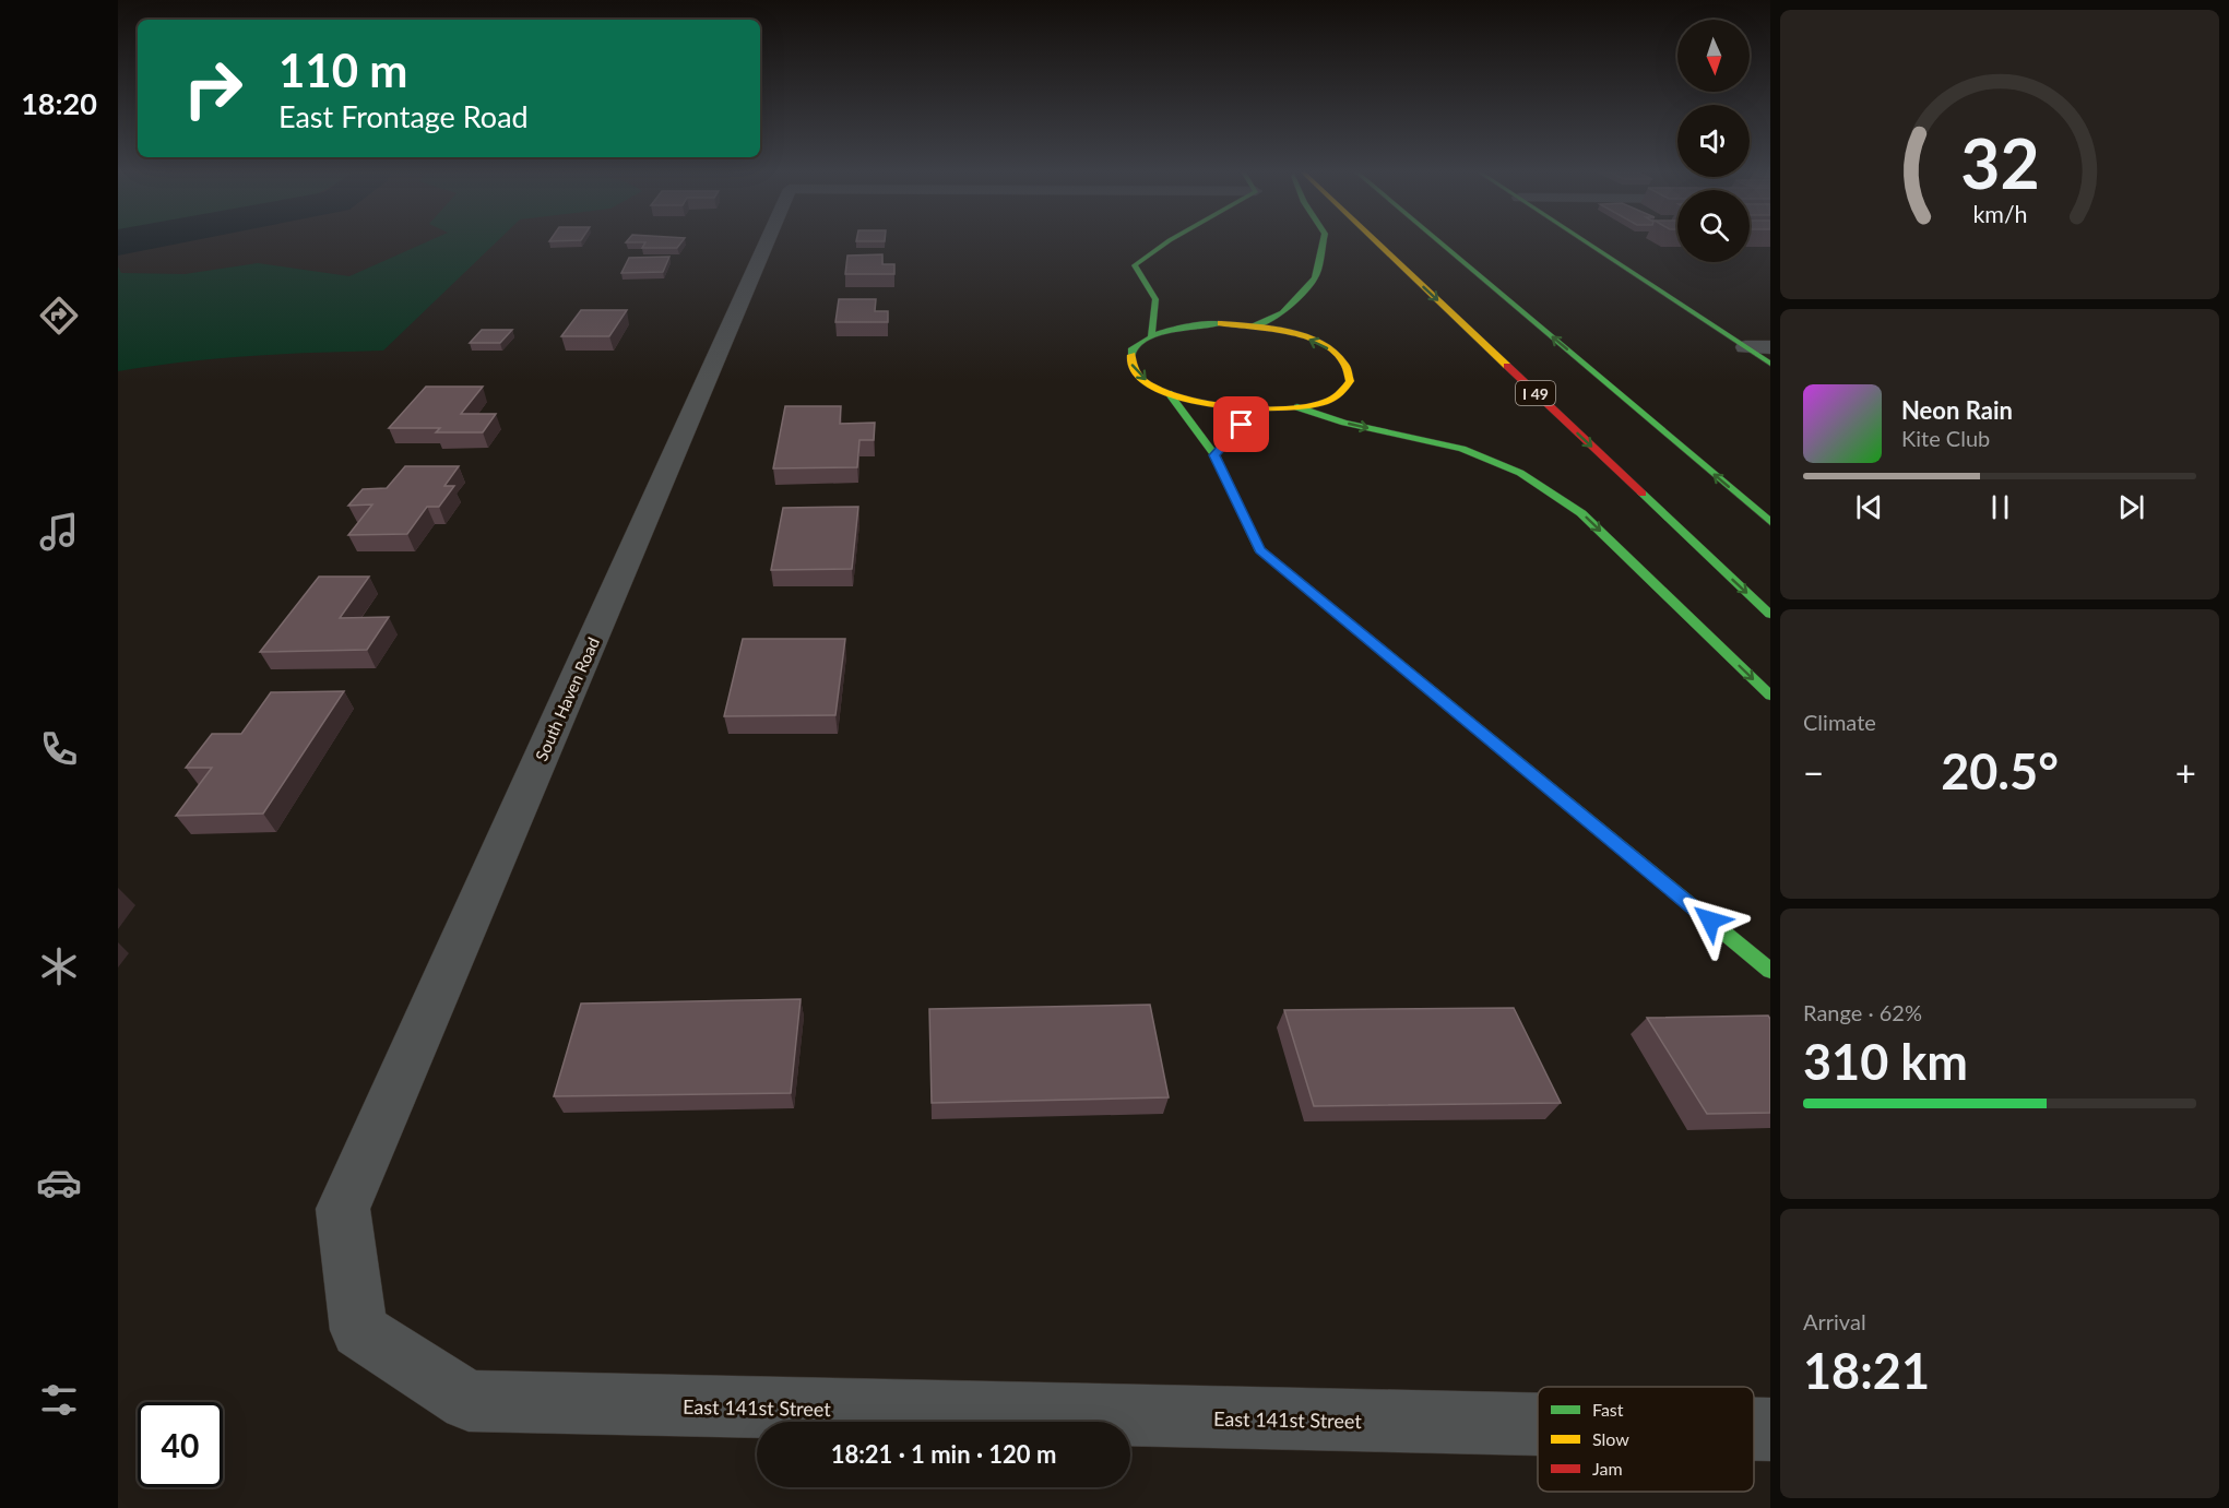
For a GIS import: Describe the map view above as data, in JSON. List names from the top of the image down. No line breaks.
{"streets":{"main road":["I 49"],"street":["South Haven Road","East 141st Street"]},"crossings":[["South Haven Road","East 141st Street"]],"legend":["Fast","Slow","Jam"],"north":"bottom","page":{"tabs":"18:20","turn":["110 m","East Frontage Road"],"song":["Neon Rain","Kite Club"],"tile":["Climate",["Range · 62%","310 km"],["Arrival","18:21"]],"heat":["−","20.5°","+"],"limit":"40","trip":"18:21 · 1 min · 120 m","gauge":["32","km/h"]}}
